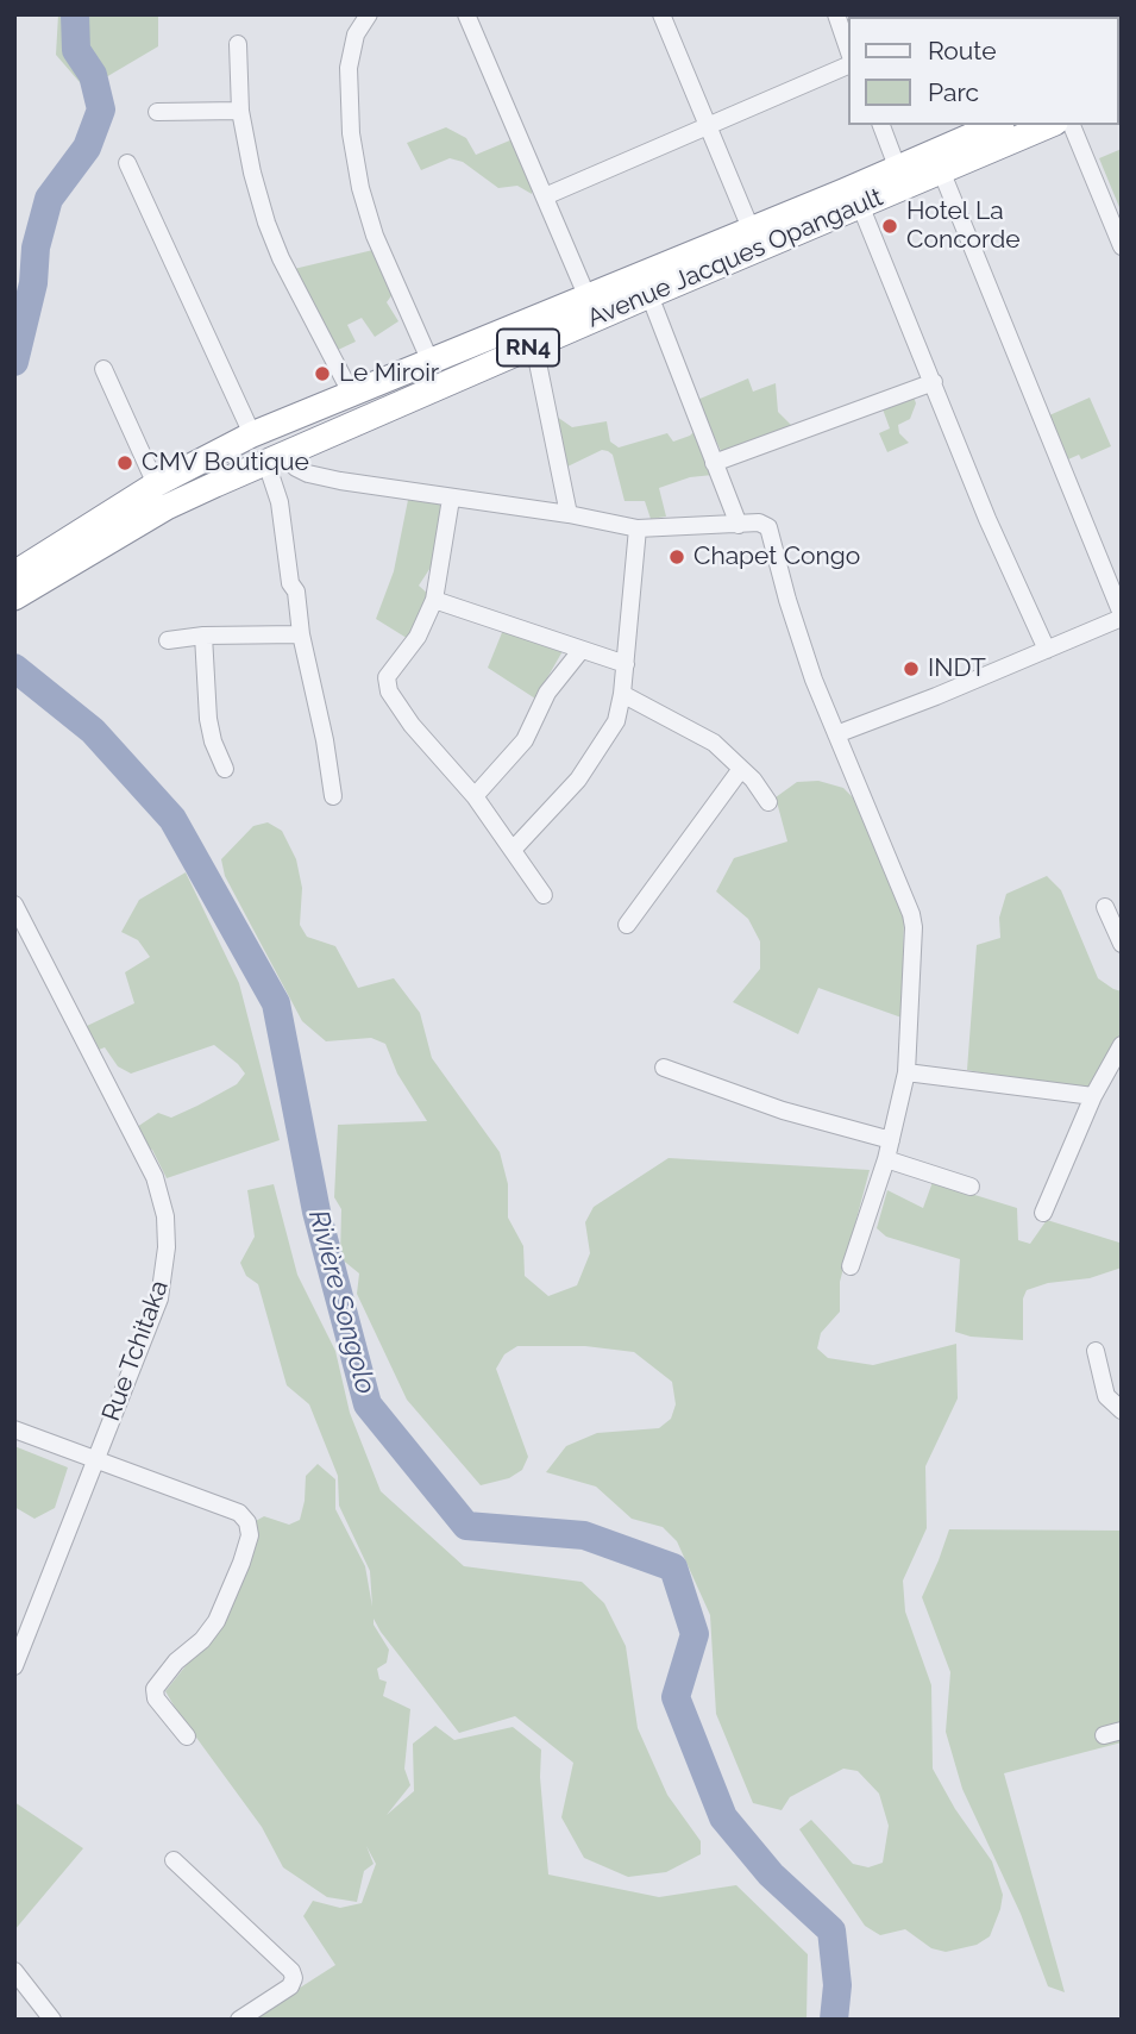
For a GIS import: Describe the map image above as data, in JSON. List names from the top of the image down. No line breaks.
{"streets":{"highway":["Avenue Jacques Opangault","RN4"],"street":["Rue Tchitaka"]},"water":["Rivière Songolo"],"places":["Hotel La Concorde","Le Miroir","CMV Boutique","Chapet Congo","INDT"],"legend":["Route","Parc"]}
